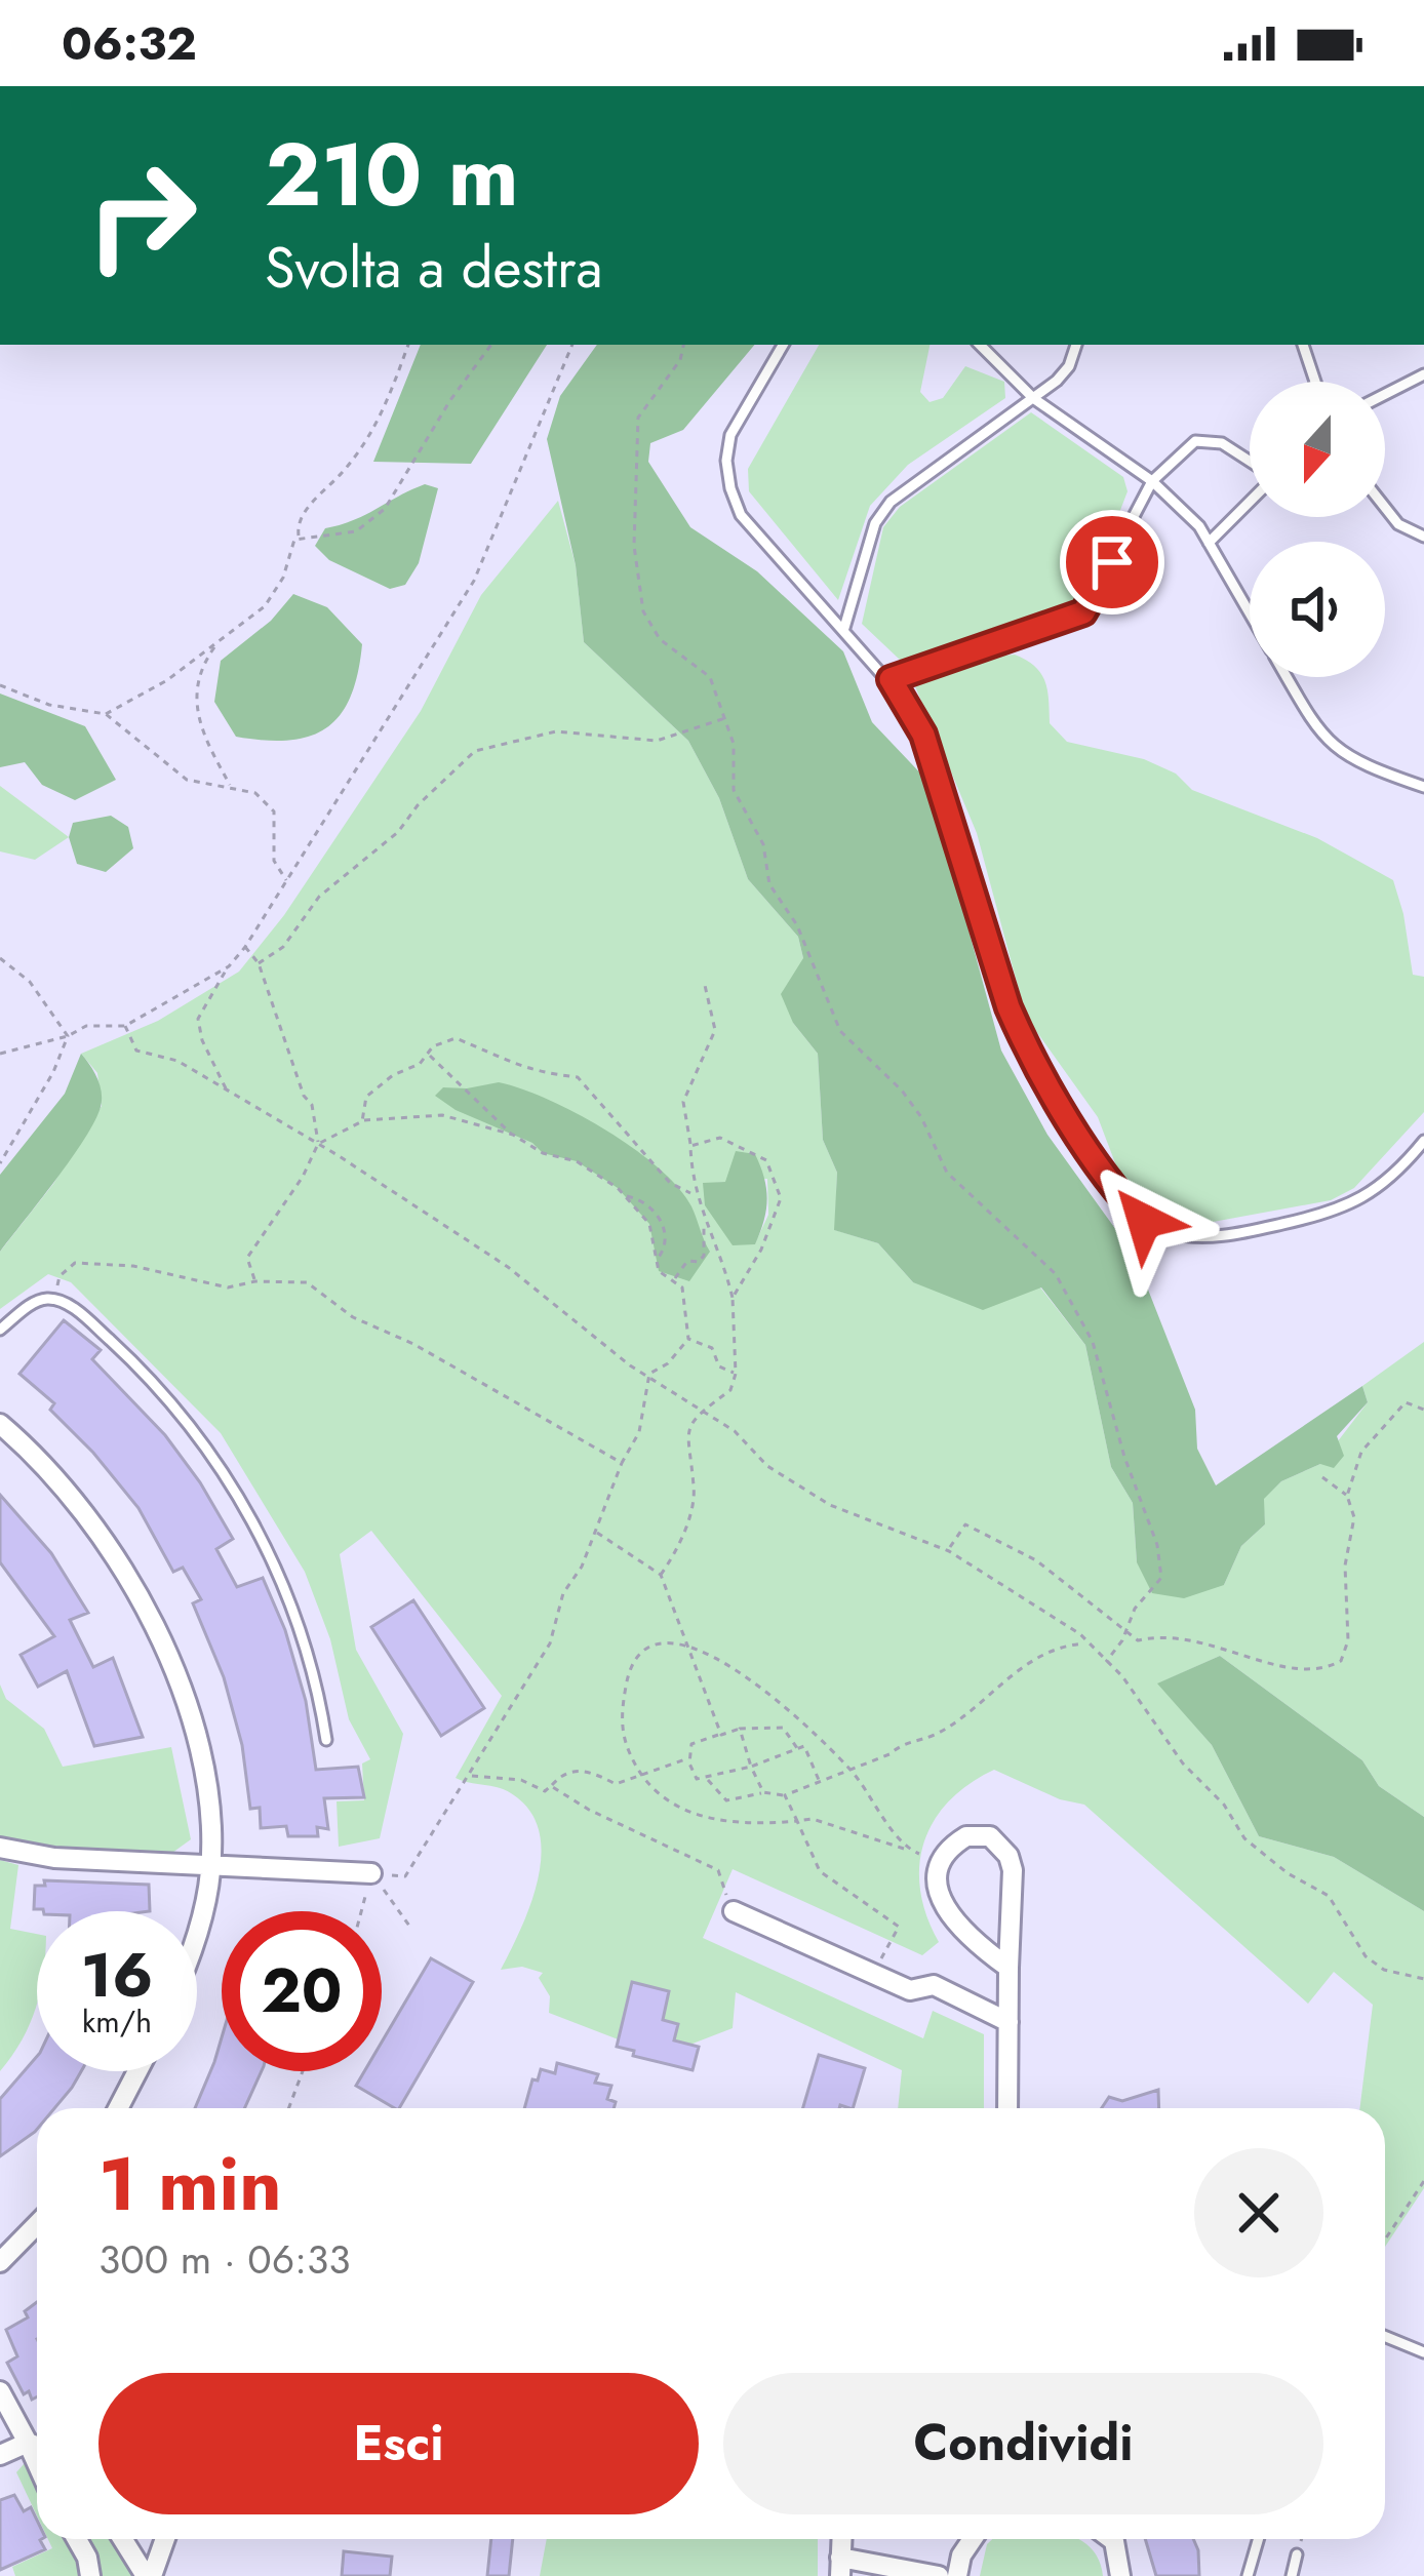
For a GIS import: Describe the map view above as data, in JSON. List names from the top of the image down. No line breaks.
{"north":"bottom","page":{"status":"06:32","turn":["210 m","Svolta a destra"],"speed":"16 km/h","limit":"20","heading":["1 min","300 m · 06:33"],"buttons":["Esci","Condividi"]}}
